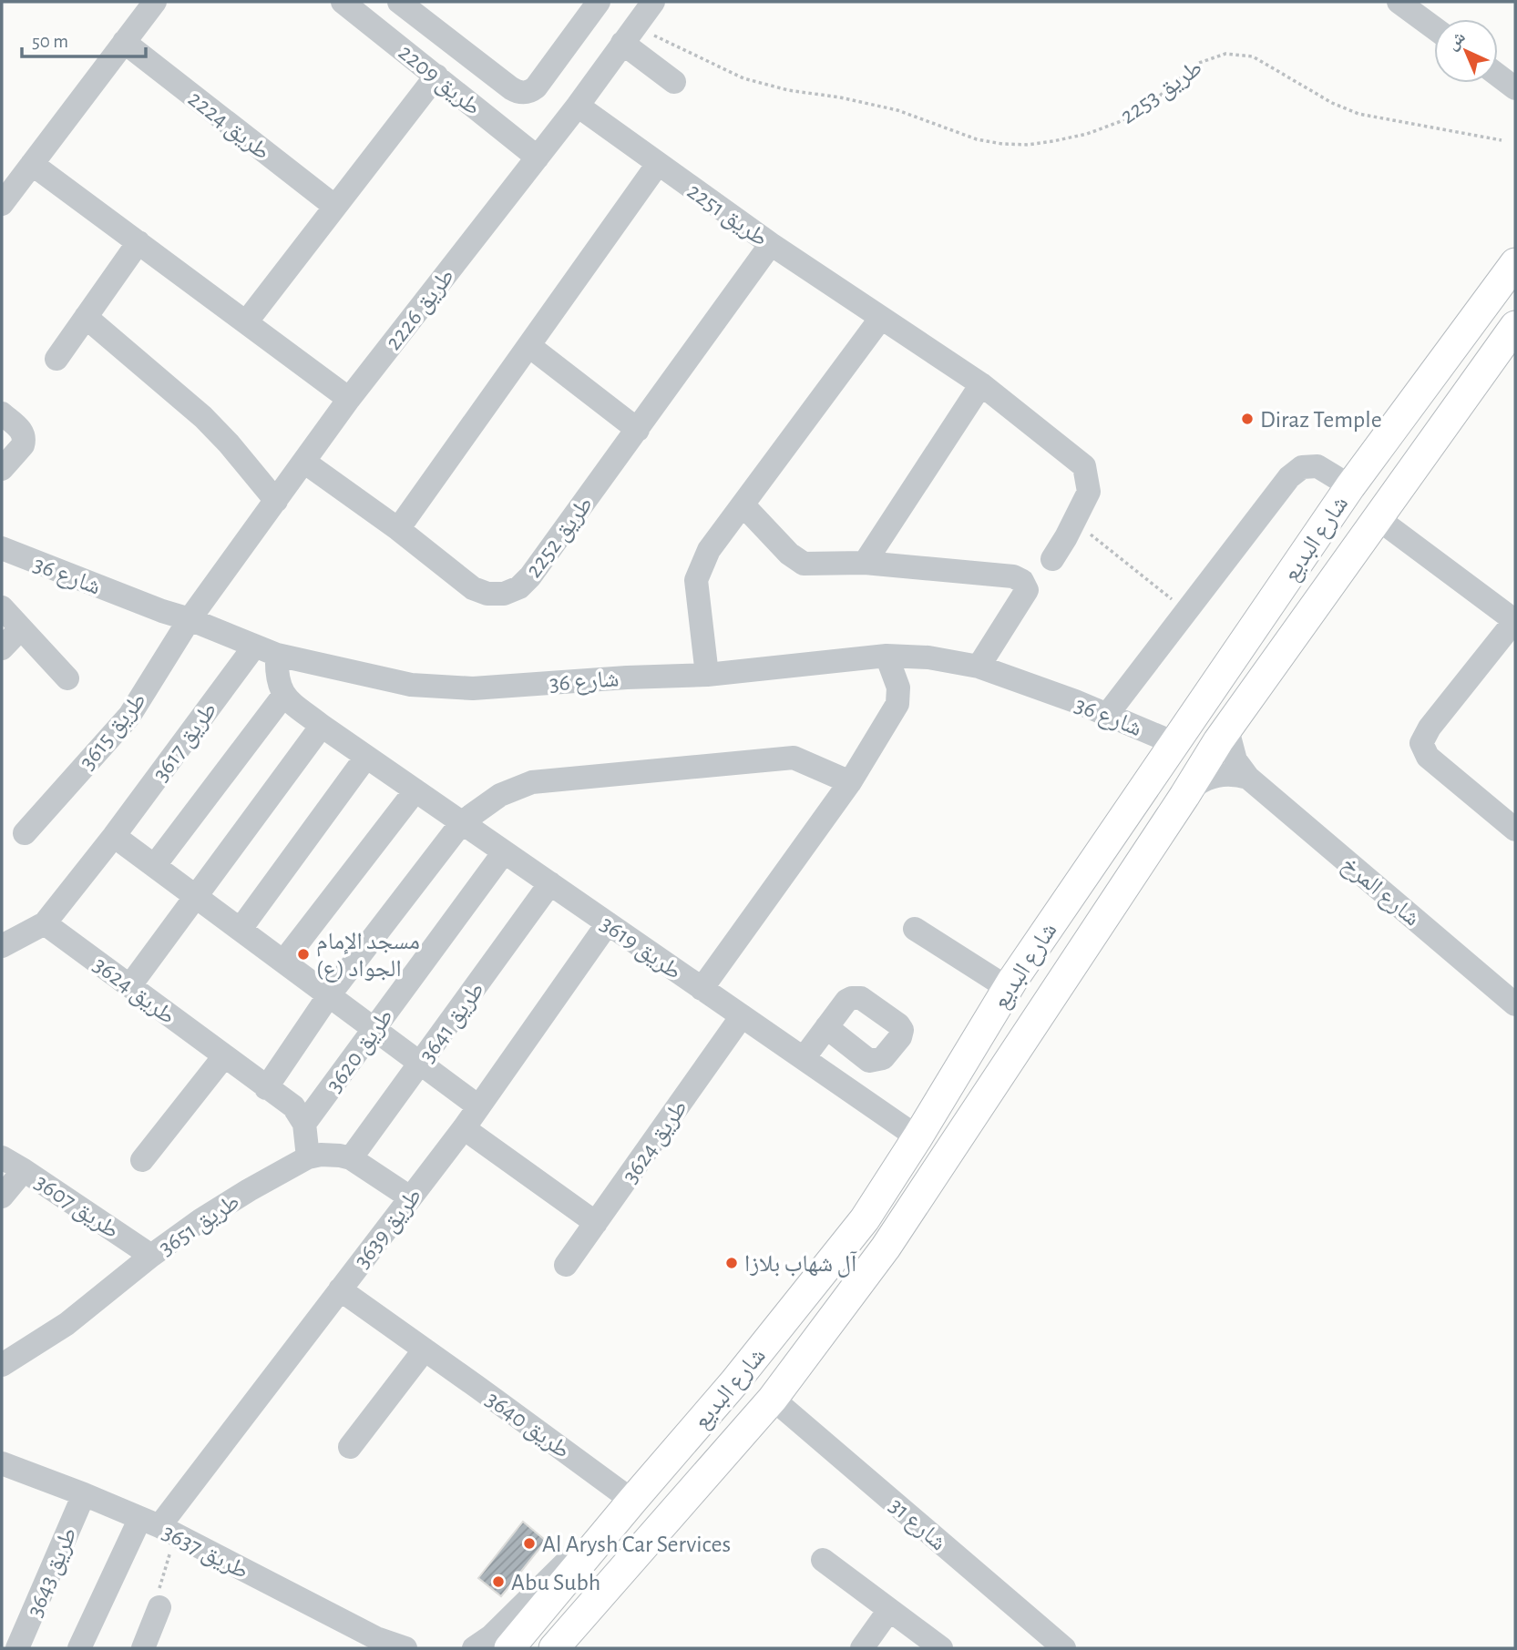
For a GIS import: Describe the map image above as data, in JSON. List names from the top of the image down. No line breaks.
{"streets":{"main road":["شارع البديع"],"street":["طريق 2209","طريق 2224","طريق 2251","طريق 2226","طريق 2252","شارع 36","طريق 3615","طريق 3617","شارع المرخ","طريق 3619","طريق 3624","طريق 3641","طريق 3620","طريق 3607","طريق 3651","طريق 3639","طريق 3640","شارع 31","طريق 3637","طريق 3643"],"path":["طريق 2253"]},"crossings":[["طريق 2209","طريق 2226"],["طريق 2253","طريق 2226"],["طريق 2251","طريق 2226"],["طريق 2251","طريق 2252"],["طريق 2226","طريق 2252"],["طريق 2226","شارع 36"],["طريق 2226","طريق 3615"],["شارع البديع","شارع 36"],["شارع البديع","شارع المرخ"],["شارع البديع","طريق 3619"],["شارع البديع","طريق 3640"],["شارع البديع","شارع 31"],["شارع 36","طريق 3615"],["شارع 36","طريق 3617"],["طريق 3617","طريق 3624"],["طريق 3619","طريق 3624"],["طريق 3619","طريق 3641"],["طريق 3619","طريق 3620"],["طريق 3619","طريق 3639"],["طريق 3624","طريق 3620"],["طريق 3641","طريق 3651"],["طريق 3607","طريق 3651"],["طريق 3651","طريق 3639"],["طريق 3639","طريق 3640"],["طريق 3639","طريق 3637"],["طريق 3637","طريق 3643"]],"places":["Diraz Temple","مسجد الإمام الجواد (ع)","آل شهاب بلازا","Al Arysh Car Services","Abu Subh"],"scale_bar":"50 m","north":"top left"}
